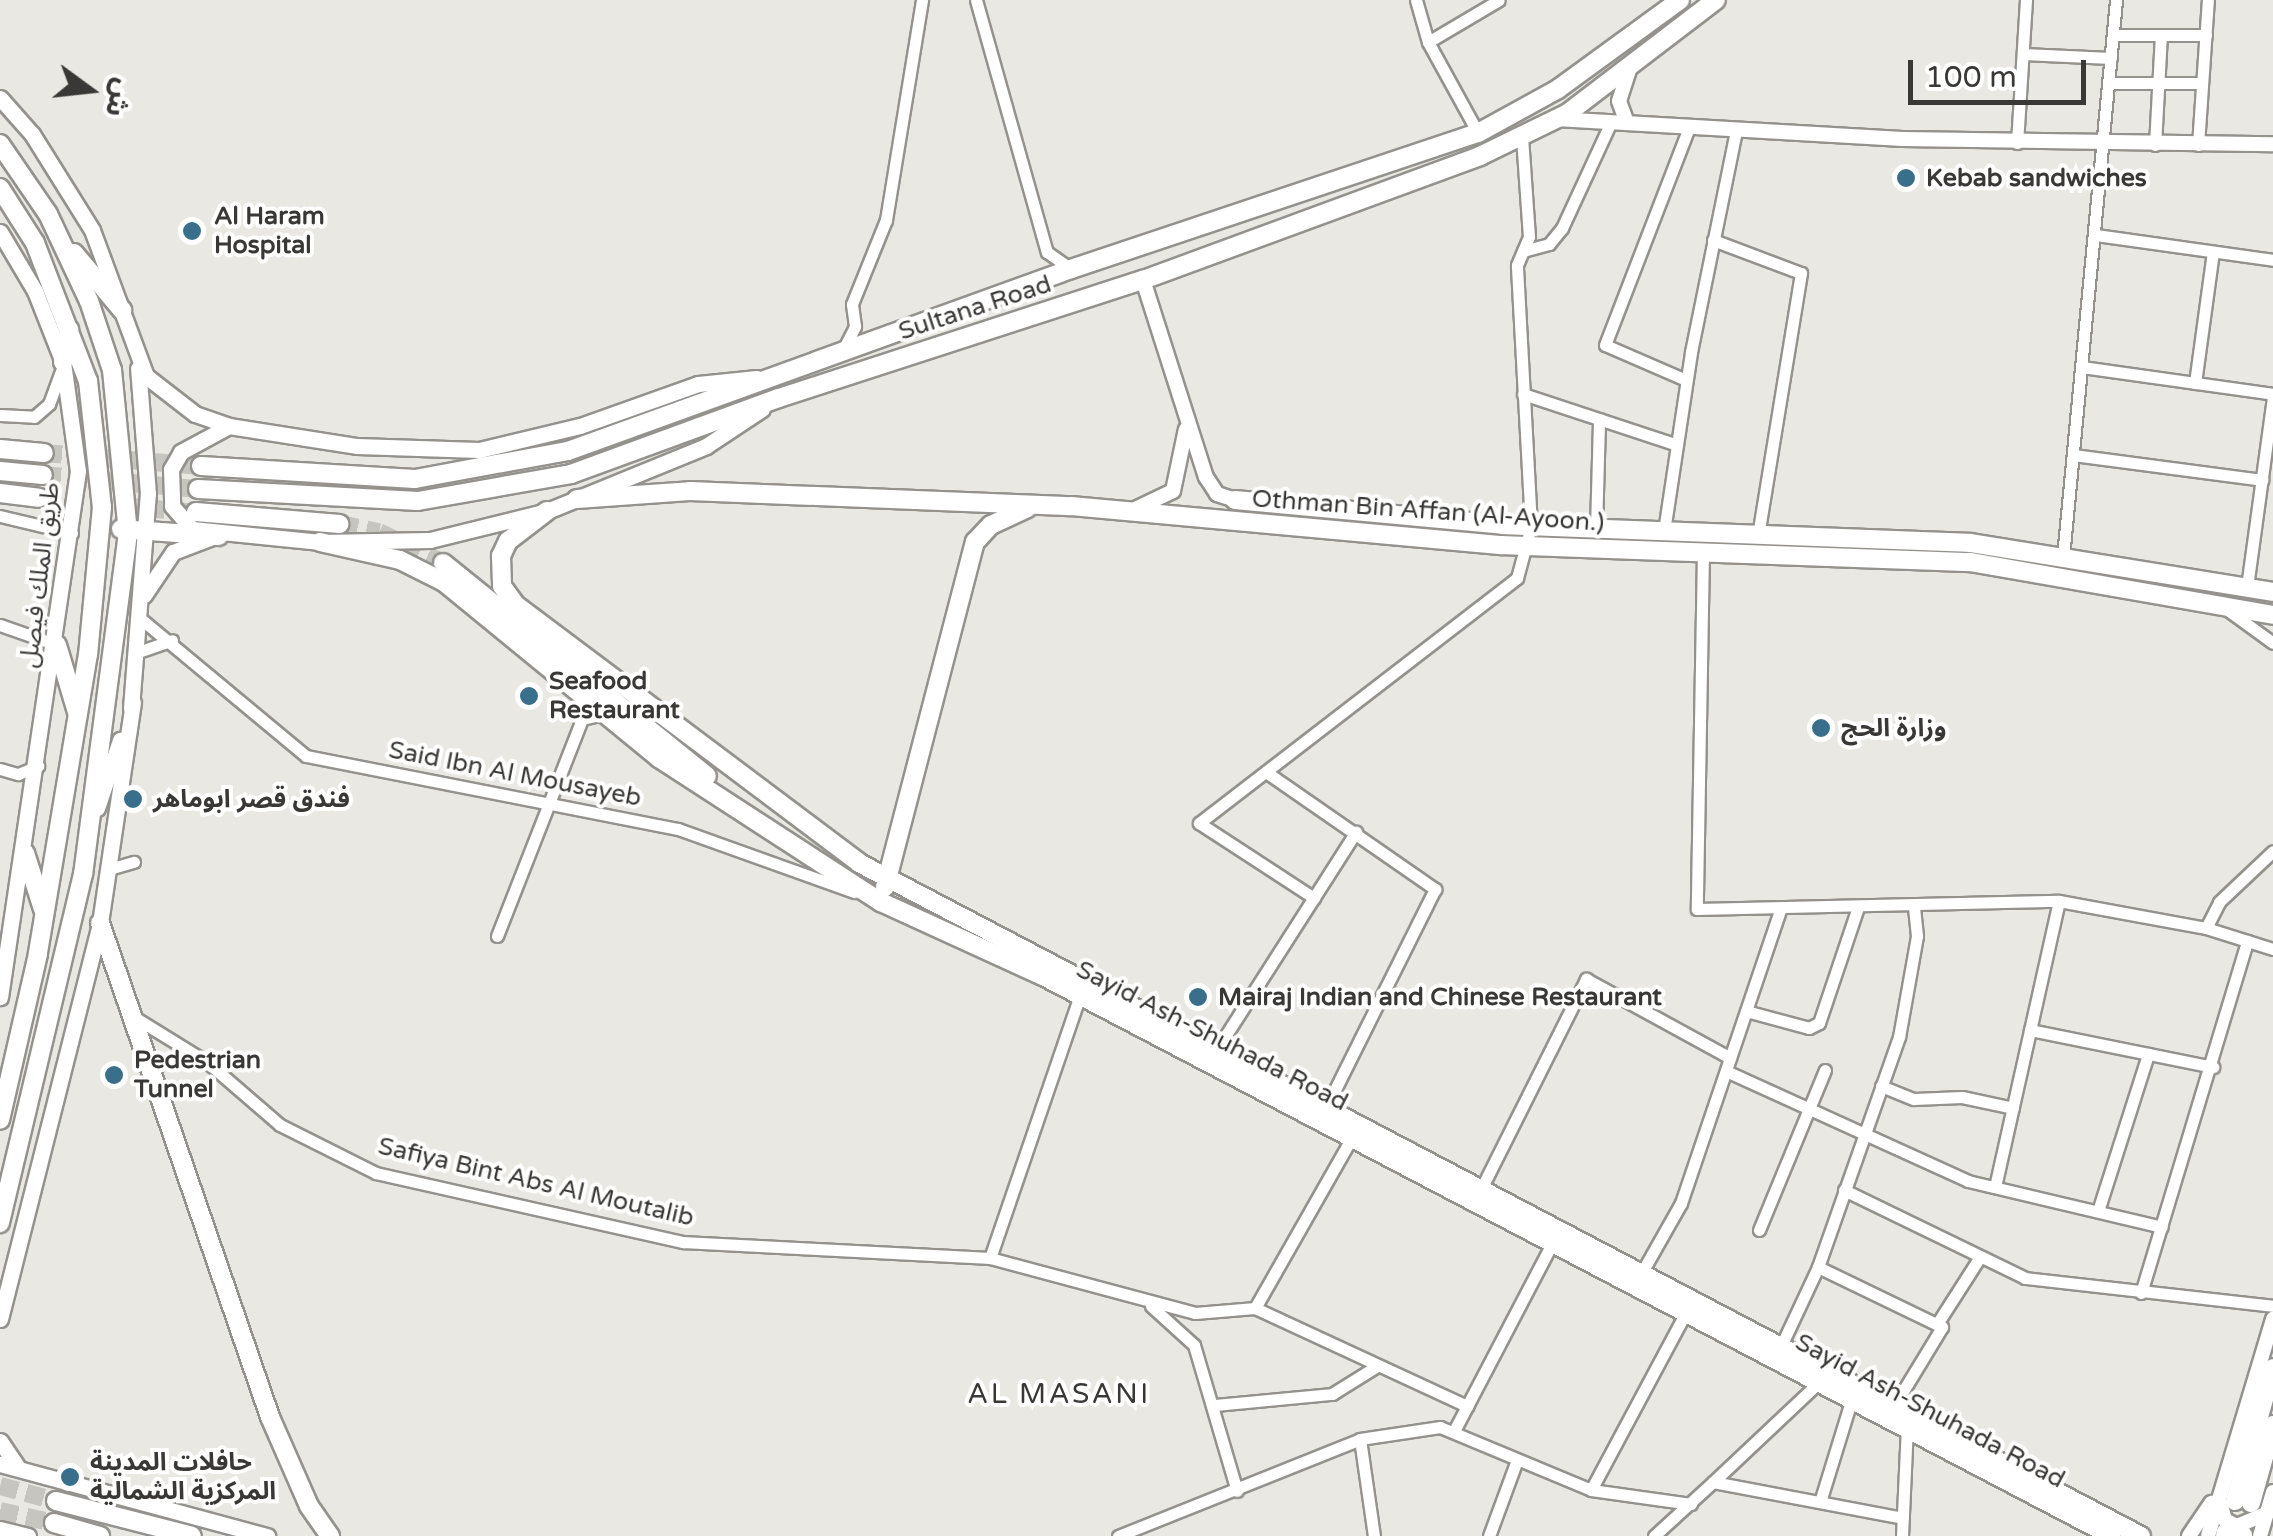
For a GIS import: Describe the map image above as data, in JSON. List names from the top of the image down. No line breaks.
{"streets":{"main road":["Sultana Road","Othman Bin Affan (Al-Ayoon.)","طريق الملك فيصل","Sayid Ash-Shuhada Road"],"street":["Said Ibn Al Mousayeb","Safiya Bint Abs Al Moutalib"]},"crossings":[["Said Ibn Al Mousayeb","Sayid Ash-Shuhada Road"]],"districts":["AL MASANI"],"places":["Kebab sandwiches","Al Haram Hospital","Seafood Restaurant","وزارة الحج","فندق قصر ابوماهر","Mairaj Indian and Chinese Restaurant","Pedestrian Tunnel","حافلات المدينة المركزية الشمالية"],"scale_bar":"100 m","north":"right"}
